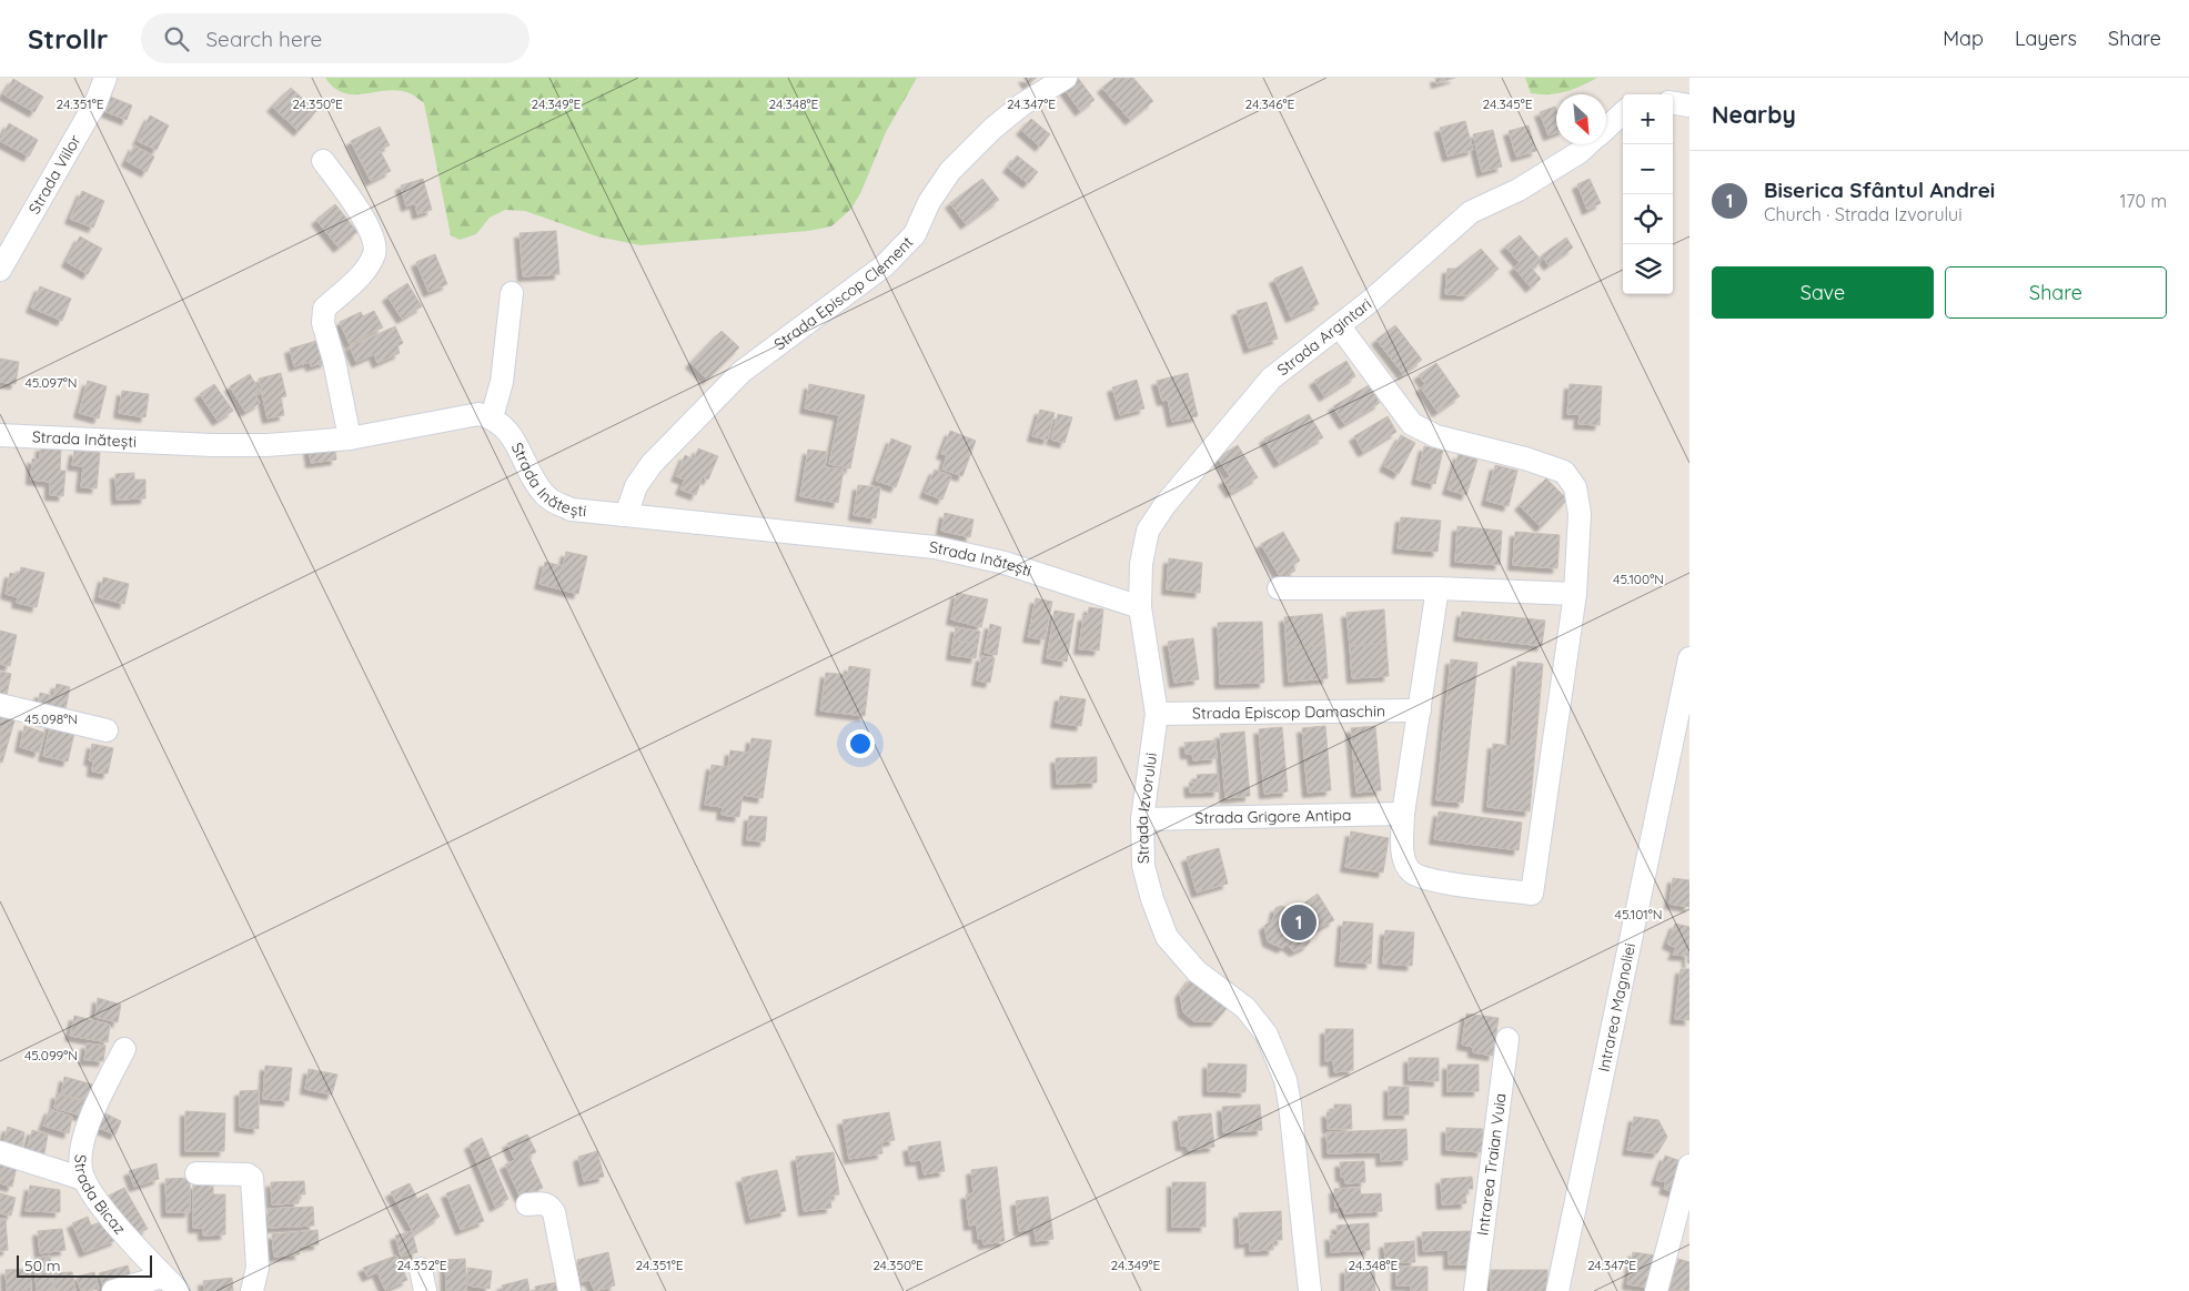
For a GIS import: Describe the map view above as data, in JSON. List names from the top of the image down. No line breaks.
{"streets":{"street":["Strada Viilor","Strada Episcop Clement","Strada Argintari","Strada Inătești","Strada Episcop Damaschin","Strada Izvorului","Strada Grigore Antipa","Intrarea Magnoliei","Intrarea Traian Vuia","Strada Bicaz"]},"crossings":[["Strada Episcop Clement","Strada Inătești"],["Strada Argintari","Strada Inătești"],["Strada Argintari","Strada Izvorului"],["Strada Inătești","Strada Izvorului"],["Strada Episcop Damaschin","Strada Izvorului"],["Strada Izvorului","Strada Grigore Antipa"]],"scale_bar":"50 m","north":"bottom right","page":{"header":"Strollr","search":"Search here","nav":["Map","Layers","Share"],"heading":"Nearby","map_buttons":["+","−"],"list":[{"mark":"1","name":"Biserica Sfântul Andrei","note":"Church · Strada Izvorului","value":"170 m"}],"buttons":["Save","Share"],"pins":"1","scale":"50 m"},"coordinates":["24.351°E","24.350°E","24.348°E","24.347°E","24.346°E","24.345°E","24.349°E","45.097°N","45.100°N","45.098°N","45.101°N","45.099°N","24.352°E"]}
